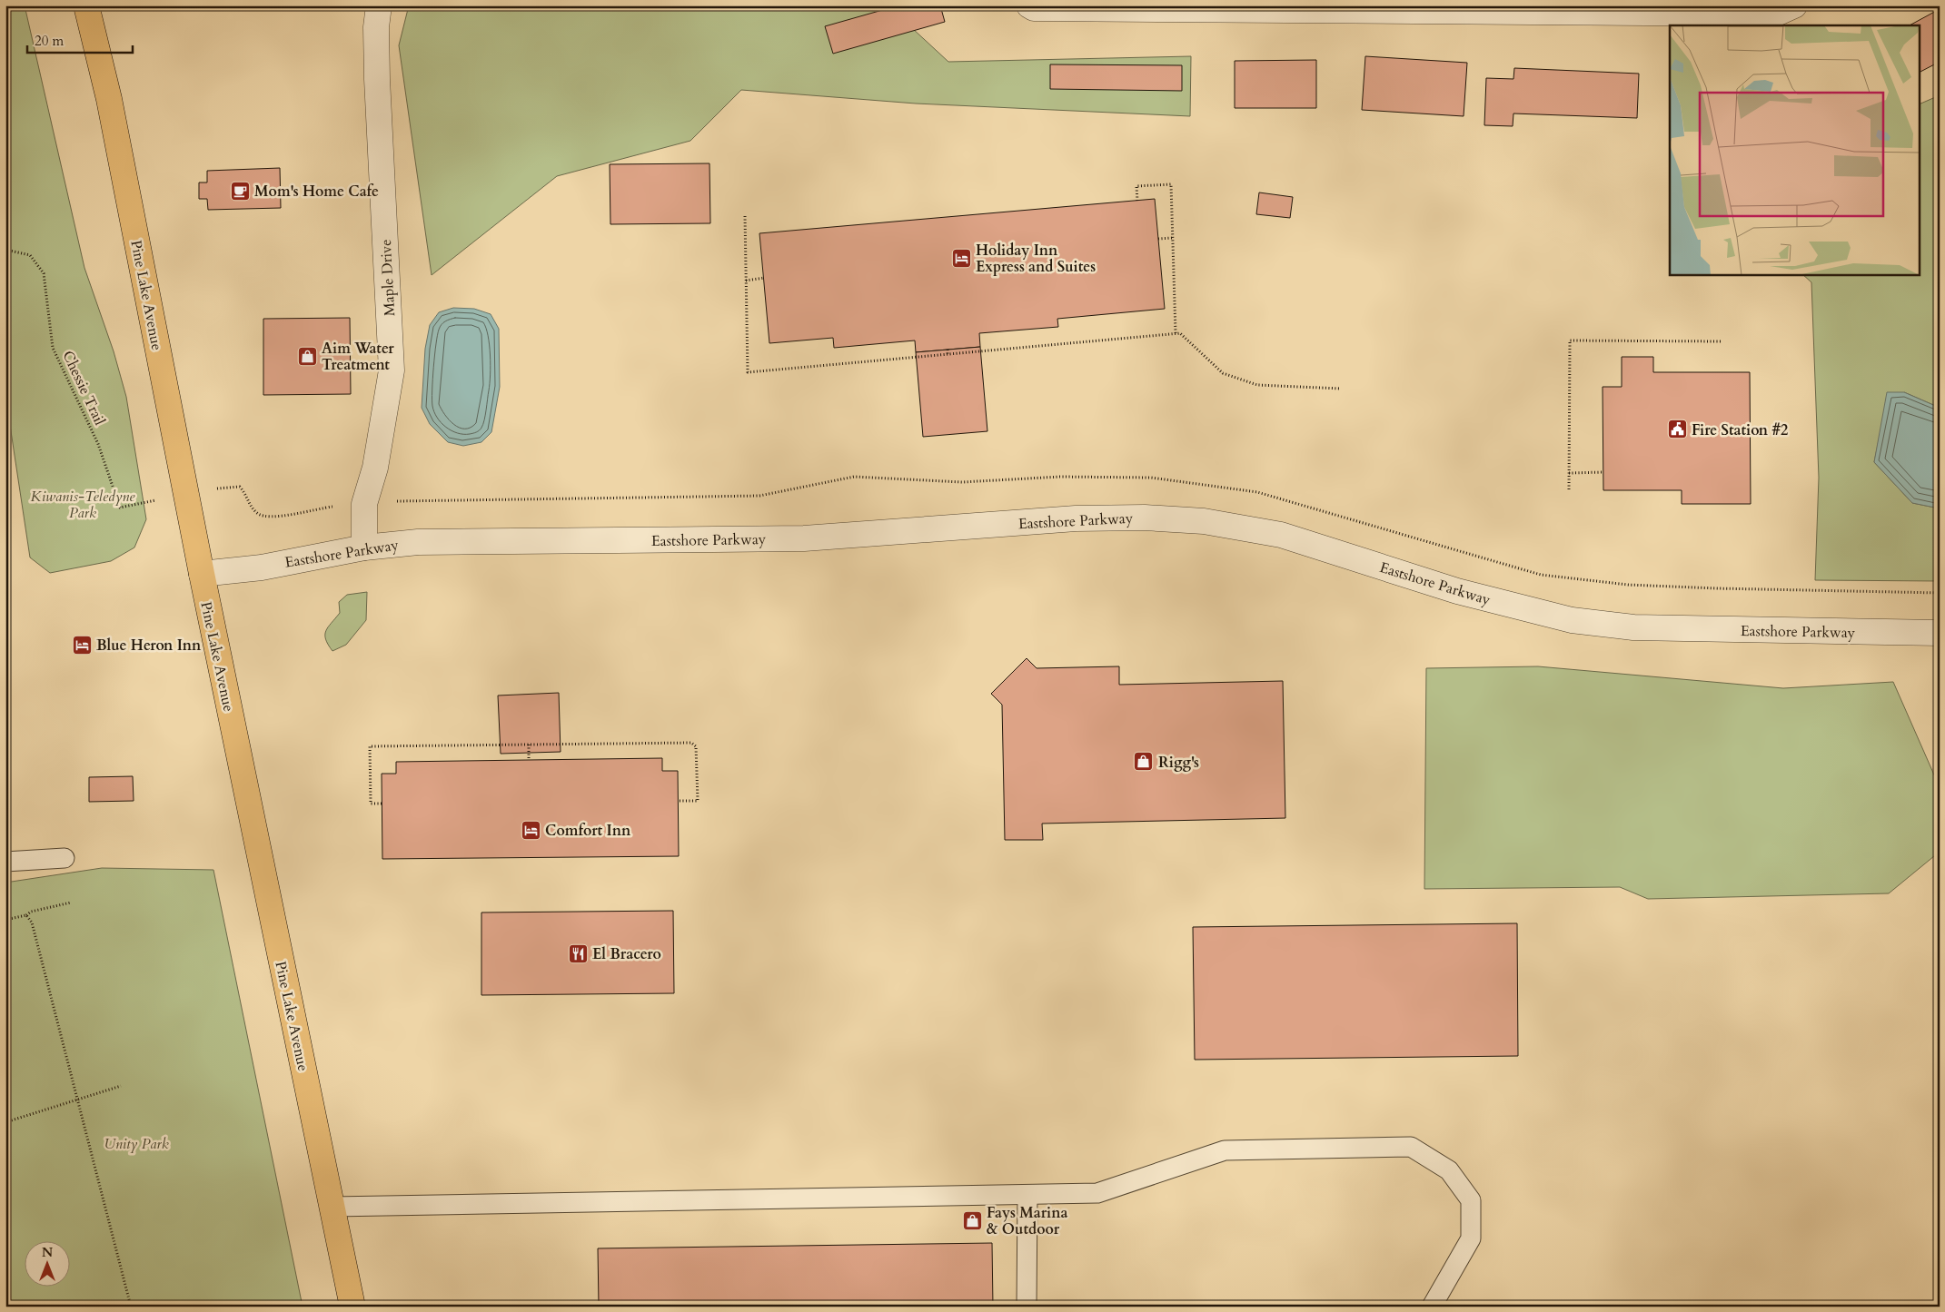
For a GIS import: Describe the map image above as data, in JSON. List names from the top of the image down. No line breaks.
{"streets":{"main road":["Pine Lake Avenue"],"street":["Maple Drive","Eastshore Parkway"],"path":["Chessie Trail"]},"crossings":[["Maple Drive","Eastshore Parkway"],["Pine Lake Avenue","Eastshore Parkway"]],"parks":["Kiwanis-Teledyne Park","Unity Park"],"places":{"cafe":["Mom's Home Cafe"],"hotel":["Holiday Inn Express and Suites","Blue Heron Inn","Comfort Inn"],"shop":["Aim Water Treatment","Rigg's","Fays Marina & Outdoor"],"public building":["Fire Station #2"],"restaurant":["El Bracero"]},"scale_bar":"20 m","north":"top"}
